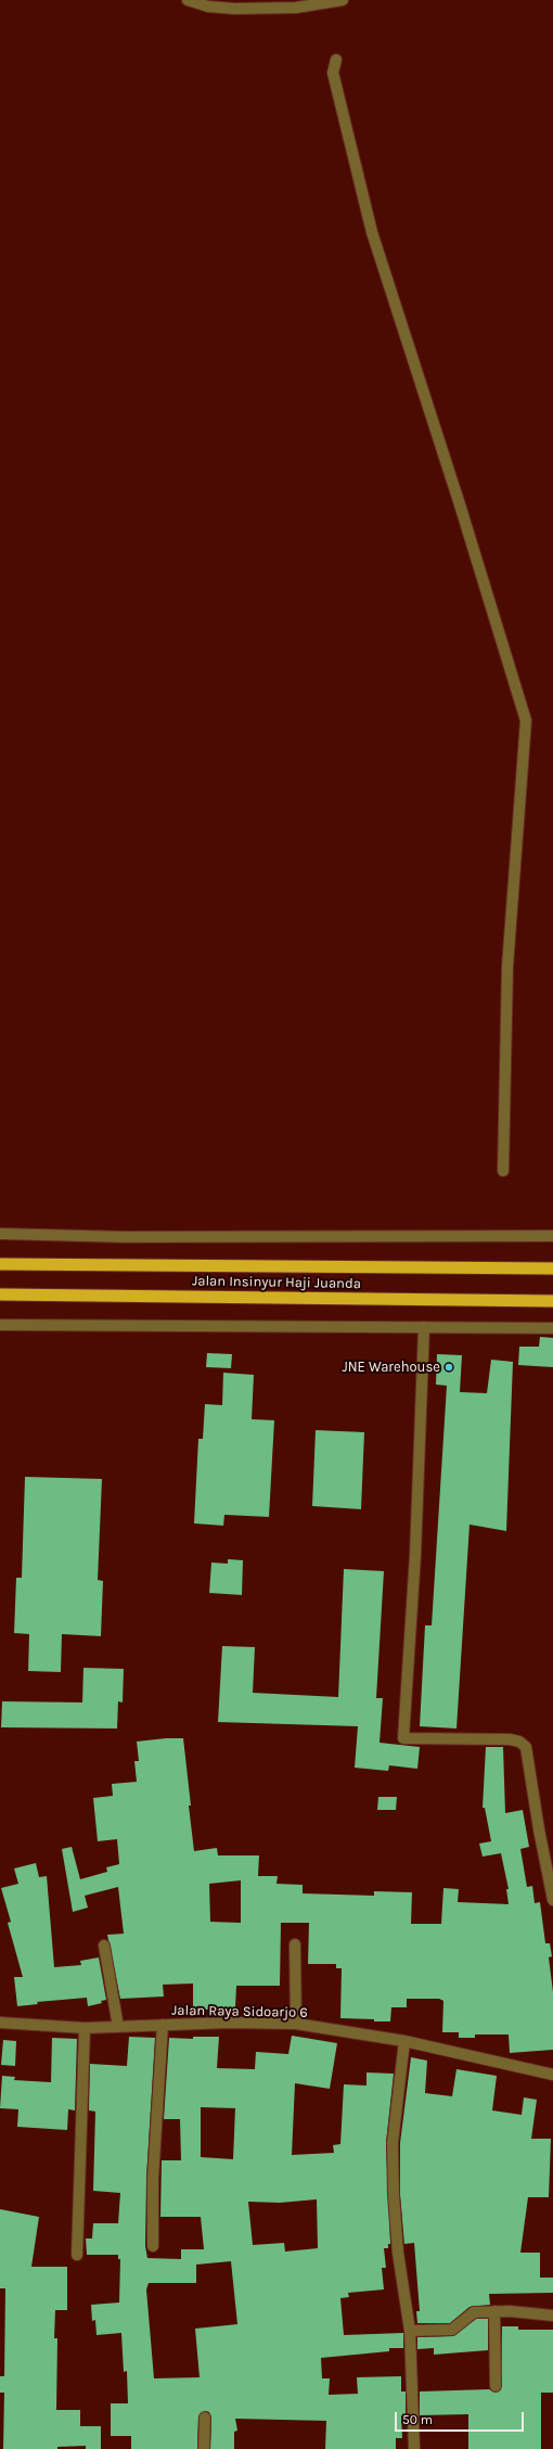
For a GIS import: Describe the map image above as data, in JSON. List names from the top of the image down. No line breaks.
{"streets":{"highway":["Jalan Insinyur Haji Juanda"],"street":["Jalan Raya Sidoarjo 6"]},"places":["JNE Warehouse"],"scale_bar":"50 m"}
